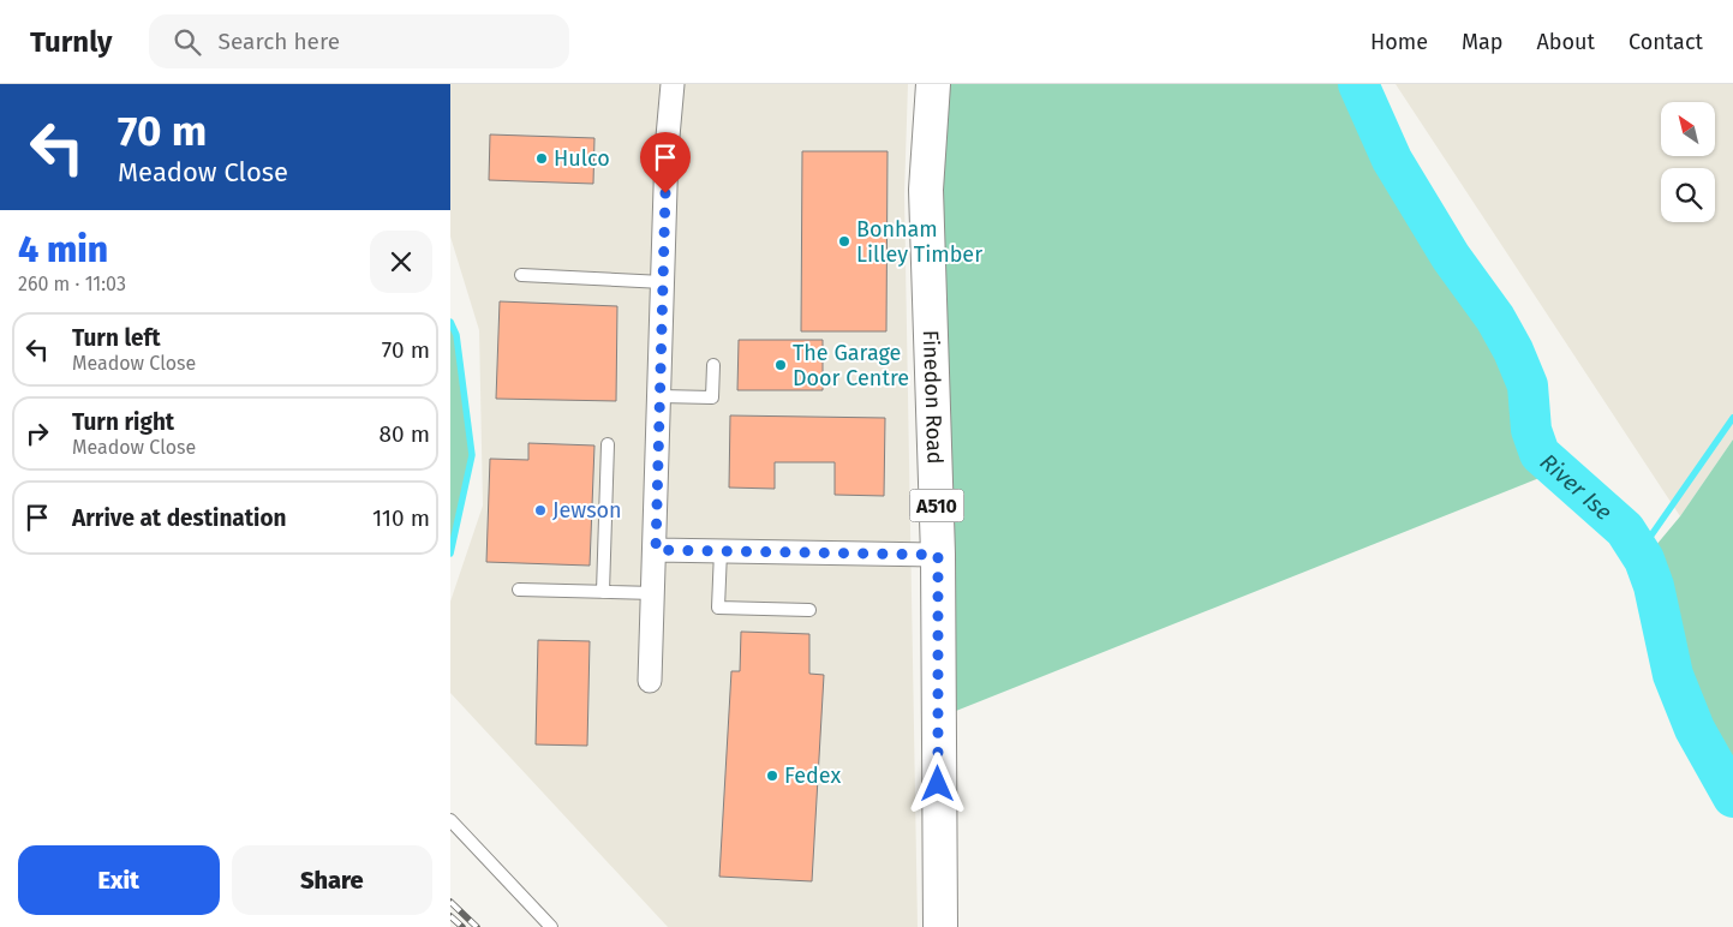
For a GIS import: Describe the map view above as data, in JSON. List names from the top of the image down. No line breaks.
{"streets":{"main road":["Finedon Road","A510"]},"water":["River Ise"],"places":["Hulco","Bonham Lilley Timber","The Garage Door Centre","Jewson","Fedex"],"north":"top left","page":{"header":"Turnly","search":"Search here","nav":["Home","Map","About","Contact"],"turn":["70 m","Meadow Close"],"heading":["4 min","260 m · 11:03"],"list":[{"name":"Turn left","note":"Meadow Close","value":"70 m"},{"name":"Turn right","note":"Meadow Close","value":"80 m"},{"name":"Arrive at destination","value":"110 m"}],"buttons":["Exit","Share"]}}
